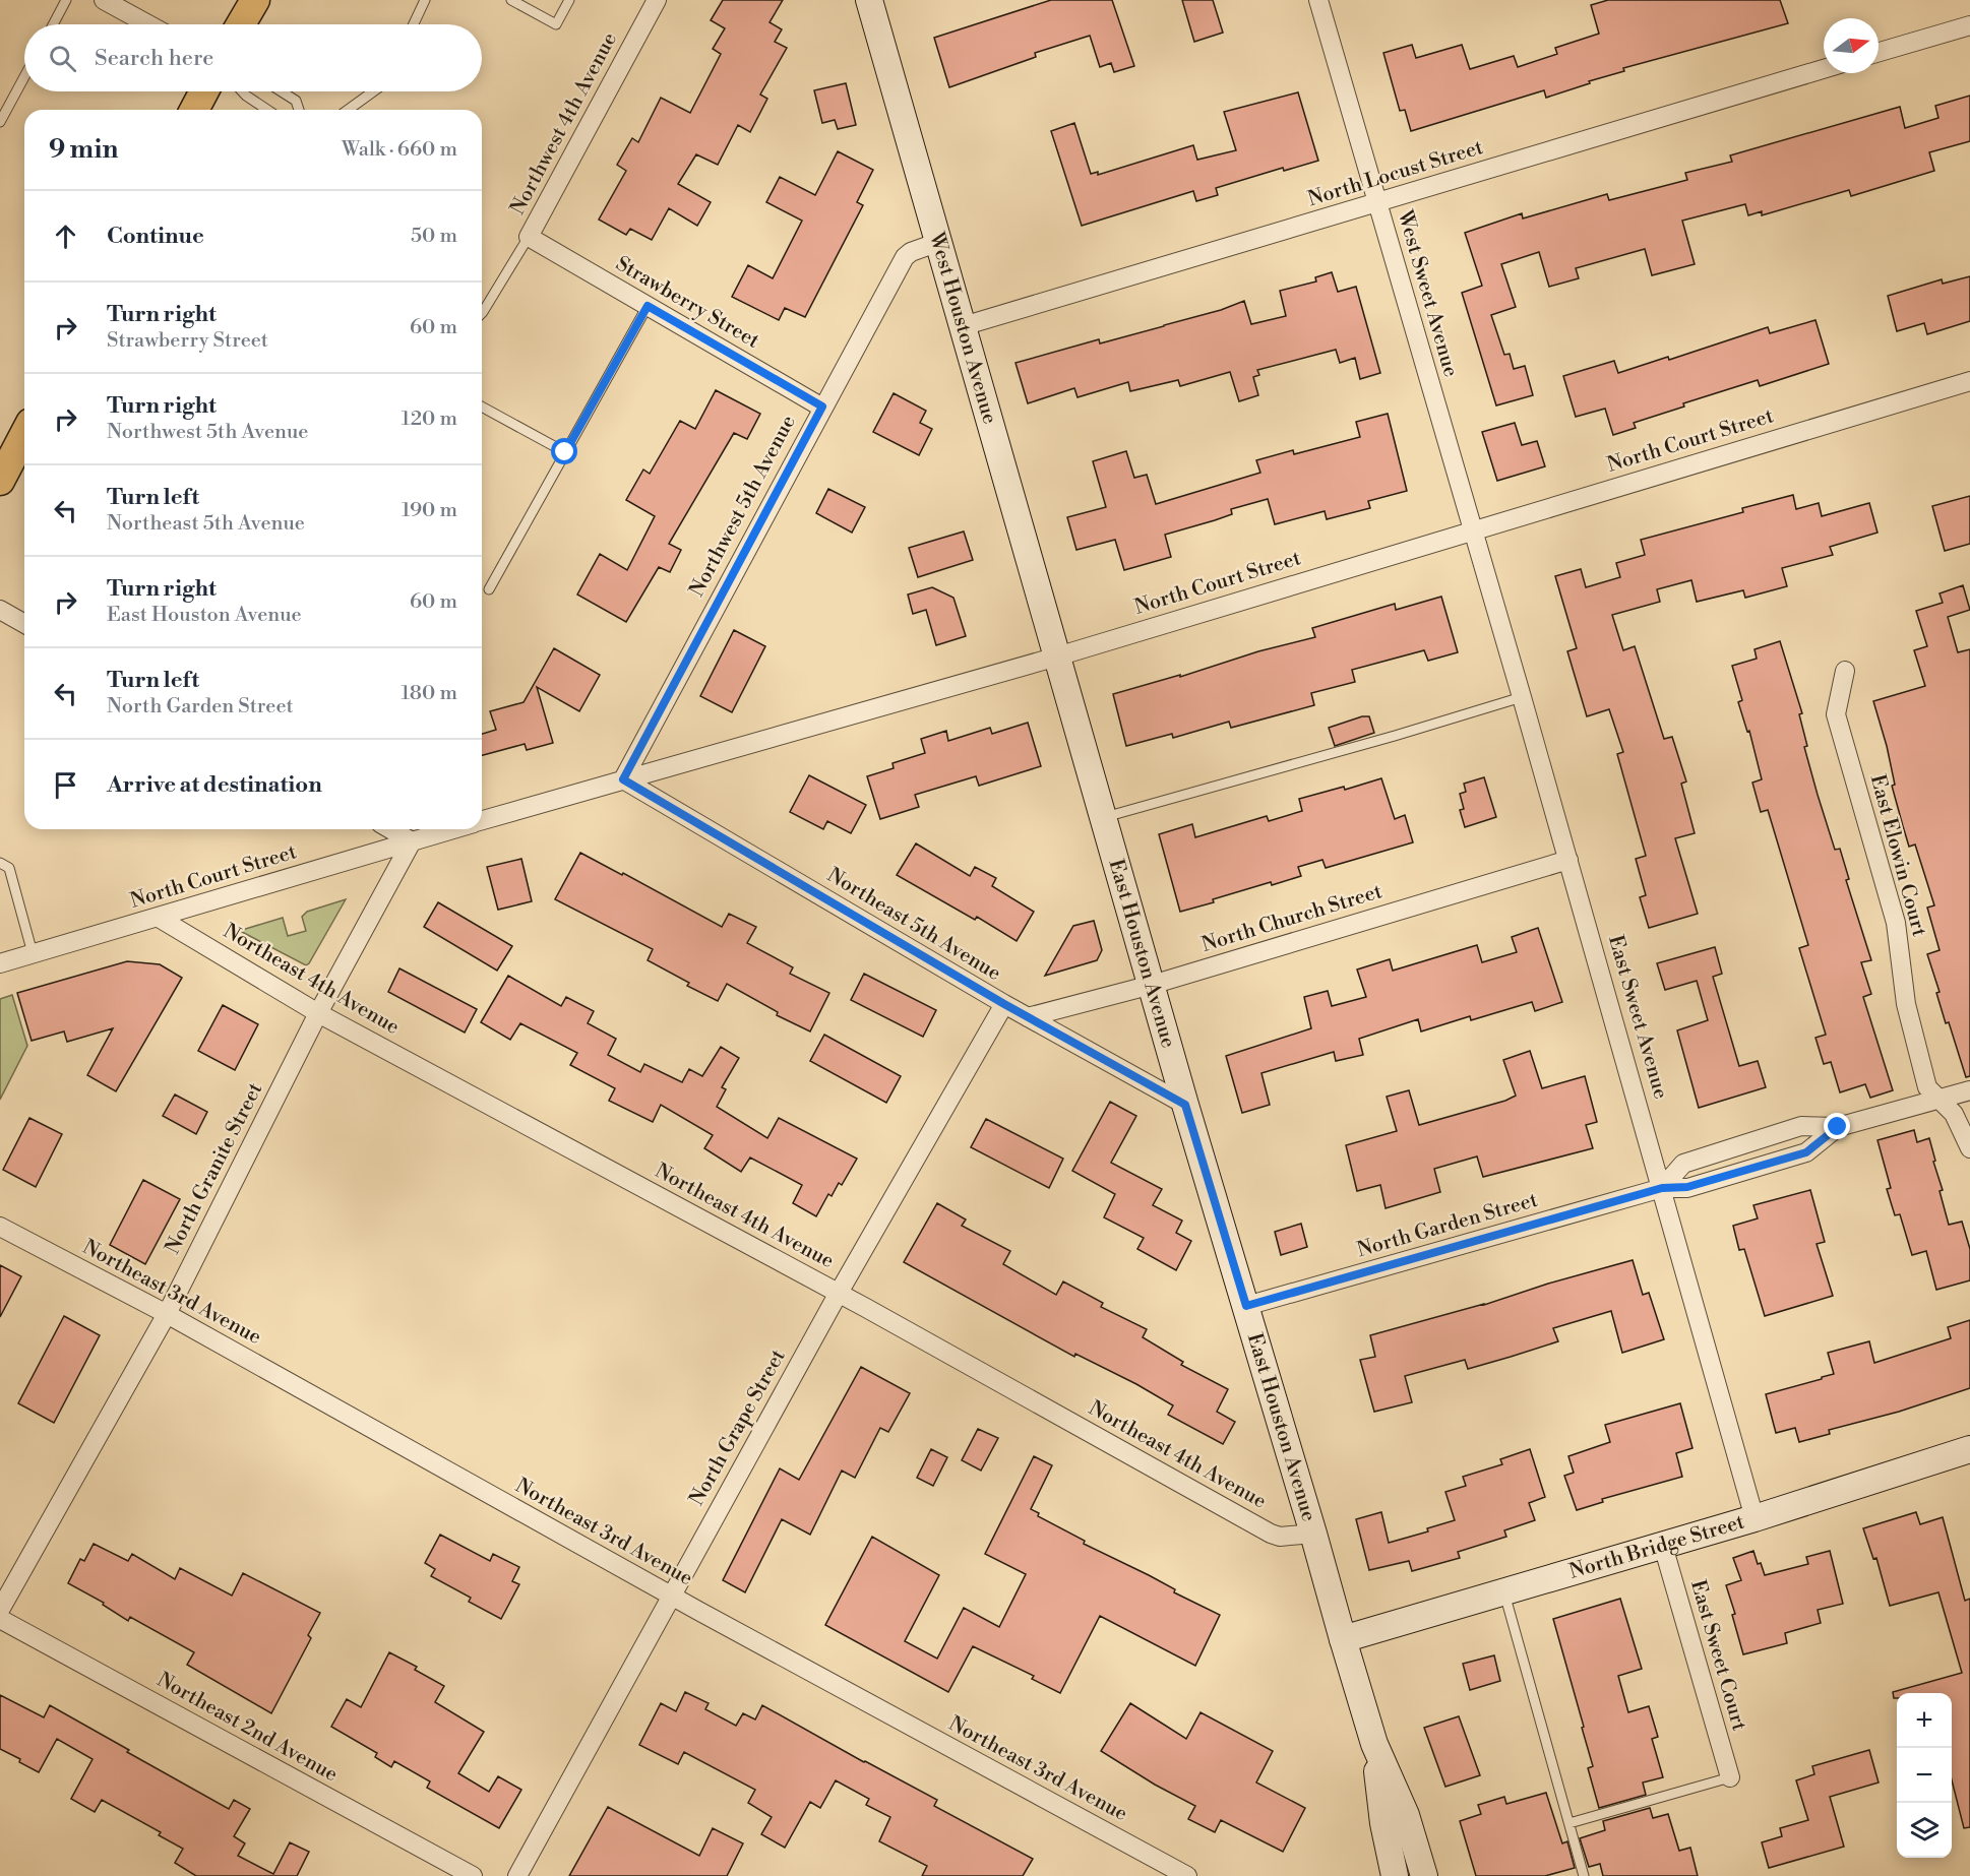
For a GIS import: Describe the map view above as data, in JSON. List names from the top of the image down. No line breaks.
{"streets":{"main road":["West Houston Avenue","East Houston Avenue","North Bridge Street"],"street":["Northwest 4th Avenue","North Locust Street","West Sweet Avenue","Strawberry Street","North Court Street","Northwest 5th Avenue","East Elowin Court","North Church Street","Northeast 5th Avenue","Northeast 4th Avenue","East Sweet Avenue","North Granite Street","North Garden Street","Northeast 3rd Avenue","North Grape Street","East Sweet Court","Northeast 2nd Avenue"]},"crossings":[["Northwest 4th Avenue","Strawberry Street"],["North Locust Street","West Sweet Avenue"],["North Locust Street","West Houston Avenue"],["West Sweet Avenue","North Court Street"],["West Sweet Avenue","East Sweet Avenue"],["Strawberry Street","Northwest 5th Avenue"],["West Houston Avenue","North Court Street"],["West Houston Avenue","Northwest 5th Avenue"],["West Houston Avenue","East Houston Avenue"],["North Court Street","Northwest 5th Avenue"],["North Court Street","Northeast 5th Avenue"],["North Court Street","East Houston Avenue"],["North Court Street","Northeast 4th Avenue"],["North Court Street","East Sweet Avenue"],["North Court Street","North Granite Street"],["Northwest 5th Avenue","Northeast 5th Avenue"],["East Elowin Court","North Garden Street"],["North Church Street","Northeast 5th Avenue"],["North Church Street","East Houston Avenue"],["North Church Street","East Sweet Avenue"],["Northeast 5th Avenue","East Houston Avenue"],["Northeast 5th Avenue","North Grape Street"],["East Houston Avenue","Northeast 4th Avenue"],["East Houston Avenue","North Garden Street"],["East Houston Avenue","North Bridge Street"],["Northeast 4th Avenue","North Granite Street"],["Northeast 4th Avenue","North Grape Street"],["East Sweet Avenue","North Garden Street"],["East Sweet Avenue","North Bridge Street"],["North Granite Street","Northeast 3rd Avenue"],["Northeast 3rd Avenue","North Grape Street"],["North Bridge Street","East Sweet Court"]],"north":"right","page":{"search":"Search here","heading":["9 min","Walk · 660 m"],"list":[["Continue","50 m"],["Turn right","Strawberry Street","60 m"],["Turn right","Northwest 5th Avenue","120 m"],["Turn left","Northeast 5th Avenue","190 m"],["Turn right","East Houston Avenue","60 m"],["Turn left","North Garden Street","180 m"],"Arrive at destination"],"map_buttons":["+","−"]}}
